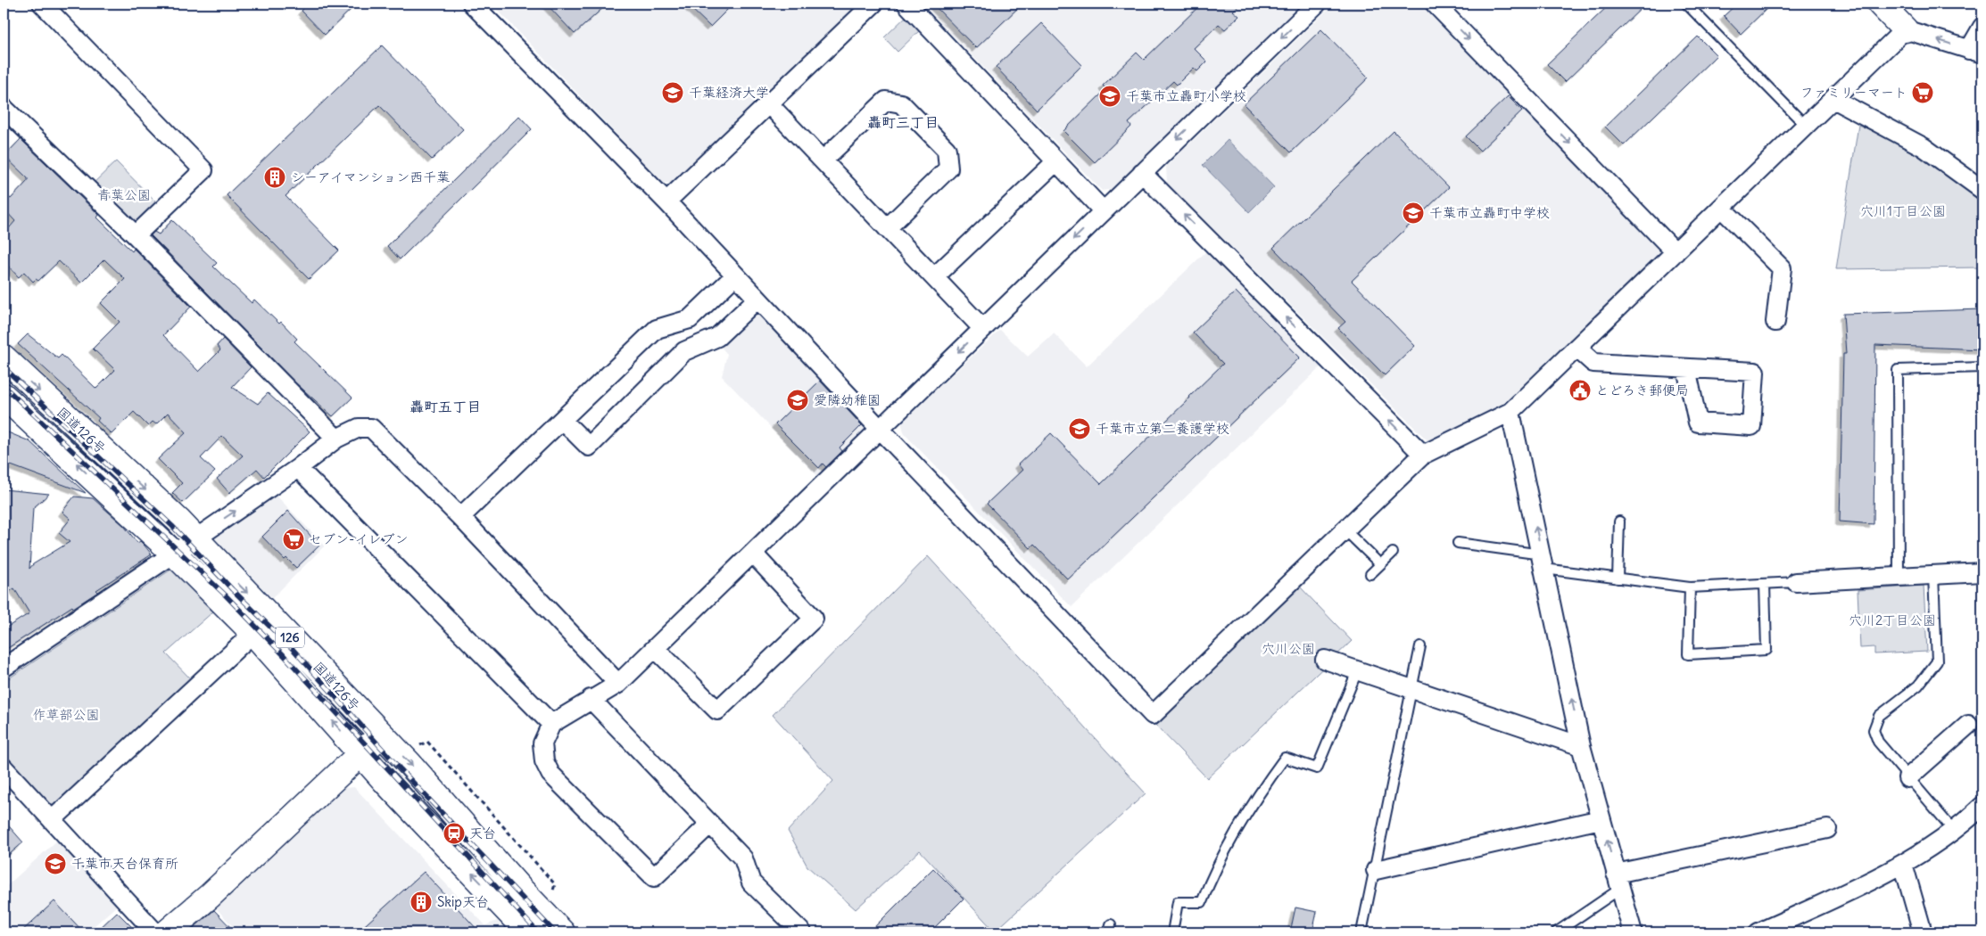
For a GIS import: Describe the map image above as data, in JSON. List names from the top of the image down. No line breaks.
{"streets":{"main road":["国道126号","126"]},"districts":["轟町三丁目","轟町五丁目"],"parks":["青葉公園","穴川1丁目公園","穴川2丁目公園","穴川公園","作草部公園"],"places":{"school or university":["千葉経済大学","千葉市立轟町小学校","千葉市立轟町中学校","愛隣幼稚園","千葉市立第二養護学校","千葉市天台保育所"],"supermarket":["ファミリーマート","セブン-イレブン"],"building":["シーアイマンション西千葉","Skip天台"],"public building":["とどろき郵便局"],"station":["天台"]}}
